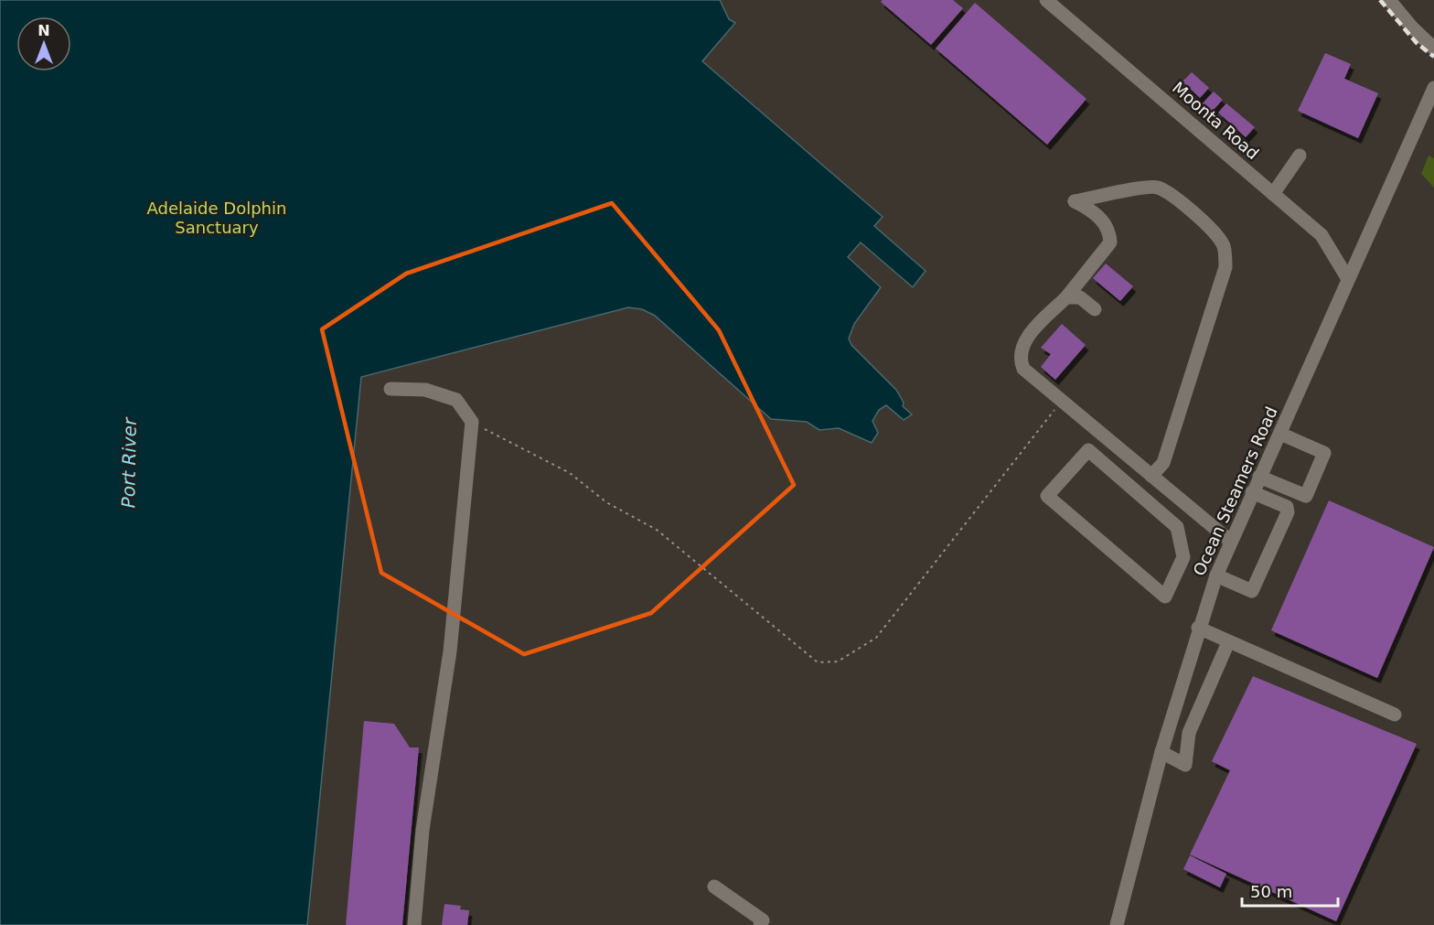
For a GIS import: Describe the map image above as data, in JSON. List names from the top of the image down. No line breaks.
{"streets":{"street":["Moonta Road","Ocean Steamers Road"]},"crossings":[["Moonta Road","Ocean Steamers Road"]],"water":["Port River"],"parks":["Adelaide Dolphin Sanctuary"],"scale_bar":"50 m","north":"top"}
